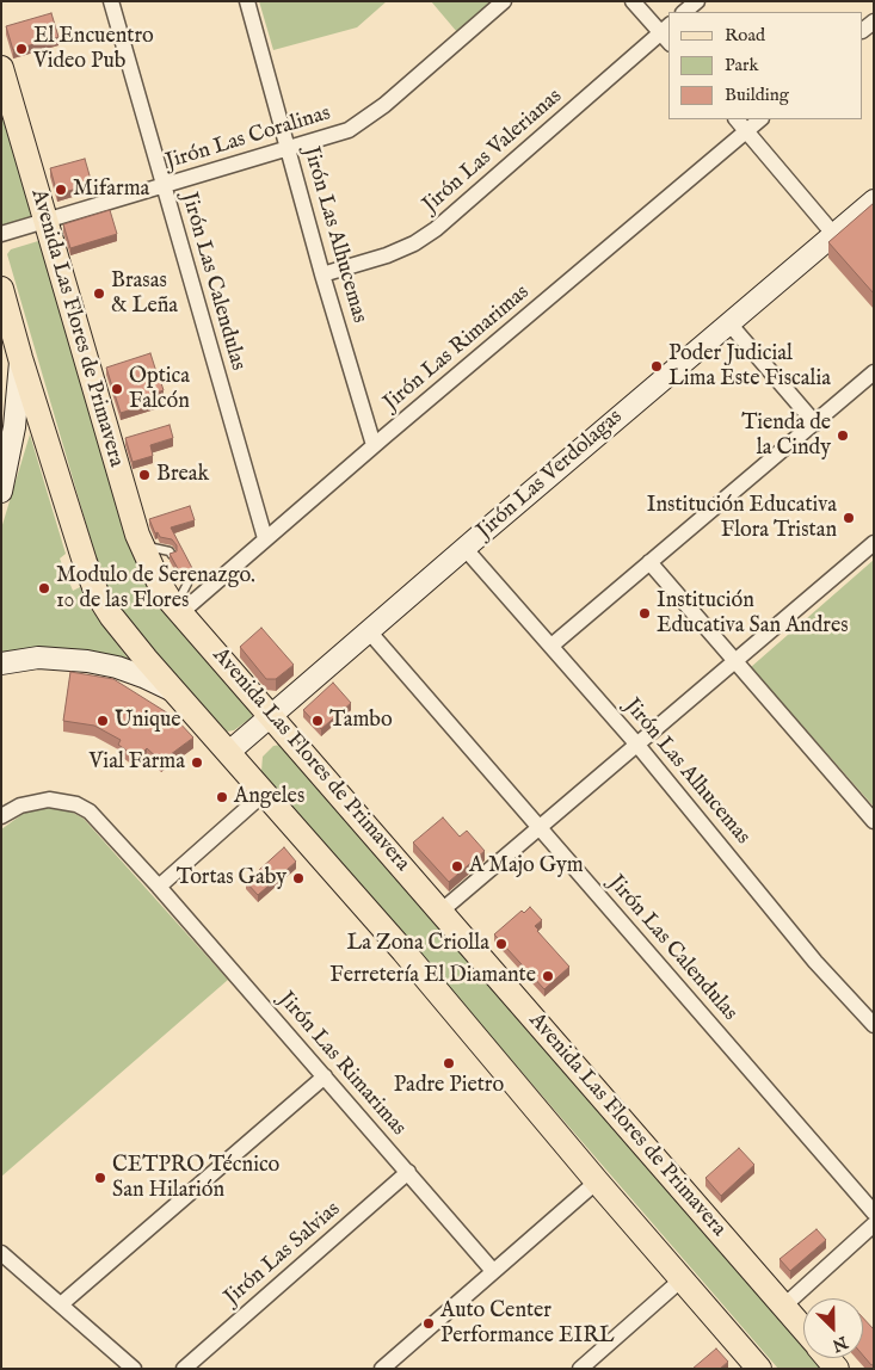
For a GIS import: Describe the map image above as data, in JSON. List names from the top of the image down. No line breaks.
{"streets":{"main road":["Avenida Las Flores de Primavera"],"street":["Jirón Las Coralinas","Jirón Las Valerianas","Jirón Las Alhucemas","Jirón Las Calendulas","Jirón Las Rimarimas","Jirón Las Verdolagas","Jirón Las Salvias"]},"crossings":[["Jirón Las Coralinas","Jirón Las Alhucemas"],["Jirón Las Coralinas","Jirón Las Calendulas"],["Jirón Las Coralinas","Avenida Las Flores de Primavera"],["Jirón Las Valerianas","Jirón Las Alhucemas"],["Jirón Las Alhucemas","Jirón Las Rimarimas"],["Jirón Las Alhucemas","Jirón Las Verdolagas"],["Jirón Las Calendulas","Jirón Las Rimarimas"],["Jirón Las Calendulas","Jirón Las Verdolagas"],["Avenida Las Flores de Primavera","Jirón Las Rimarimas"],["Avenida Las Flores de Primavera","Jirón Las Verdolagas"],["Jirón Las Rimarimas","Jirón Las Salvias"]],"places":["El Encuentro Video Pub","Mifarma","Brasas & Leña","Poder Judicial Lima Este Fiscalia","Optica Falcón","Tienda de la Cindy","Break","Institución Educativa Flora Tristan","Modulo de Serenazgo. 10 de las Flores","Institución Educativa San Andres","Unique","Tambo","Vial Farma","Angeles","A Majo Gym","Tortas Gaby","La Zona Criolla","Ferretería El Diamante","Padre Pietro","CETPRO Técnico San Hilarión","Auto Center Performance EIRL"],"legend":["Road","Park","Building"],"north":"bottom right"}
